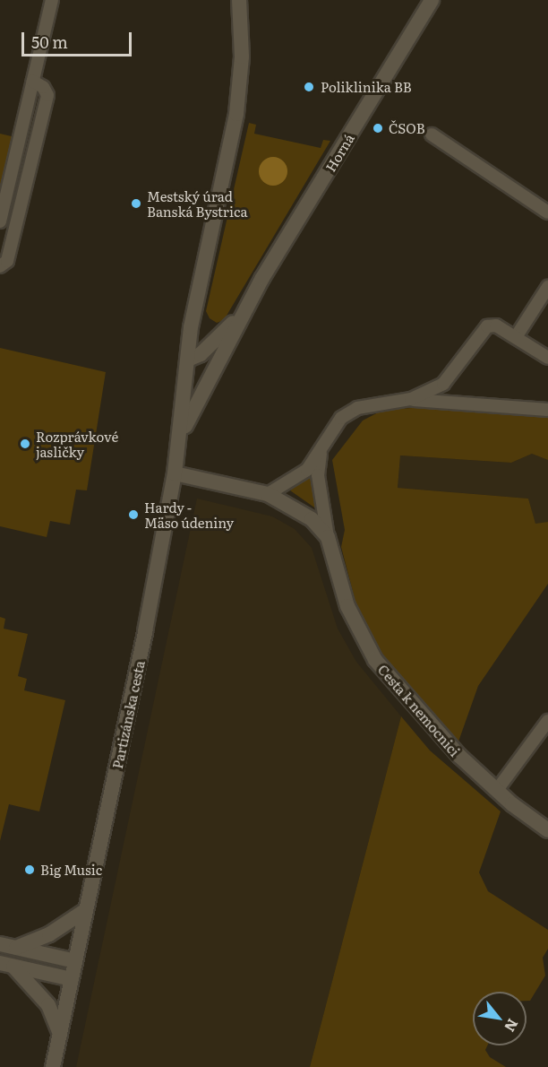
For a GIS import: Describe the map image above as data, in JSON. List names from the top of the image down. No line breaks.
{"streets":{"street":["Horná","Cesta k nemocnici","Partizánska cesta"]},"crossings":[["Horná","Partizánska cesta"],["Cesta k nemocnici","Partizánska cesta"]],"places":["Poliklinika BB","ČSOB","Mestský úrad Banská Bystrica","Rozprávkové jasličky","Hardy - Mäso údeniny","Big Music"],"scale_bar":"50 m","north":"bottom right"}
